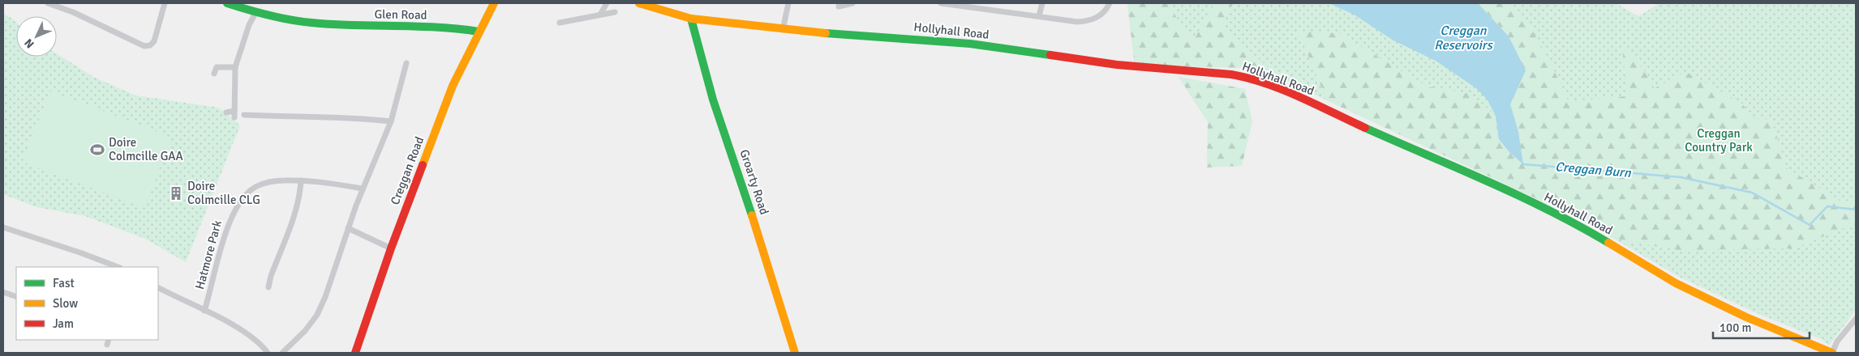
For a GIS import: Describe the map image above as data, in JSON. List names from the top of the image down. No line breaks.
{"streets":{"street":["Glen Road","Hollyhall Road","Creggan Road","Groarty Road","Hatmore Park"]},"crossings":[["Glen Road","Creggan Road"],["Hollyhall Road","Groarty Road"]],"water":["Creggan Reservoirs","Creggan Burn"],"parks":["Creggan Country Park"],"places":{"sports":["Doire Colmcille GAA"],"building":["Doire Colmcille CLG"]},"legend":["Fast","Slow","Jam"],"scale_bar":"100 m","north":"bottom left"}
